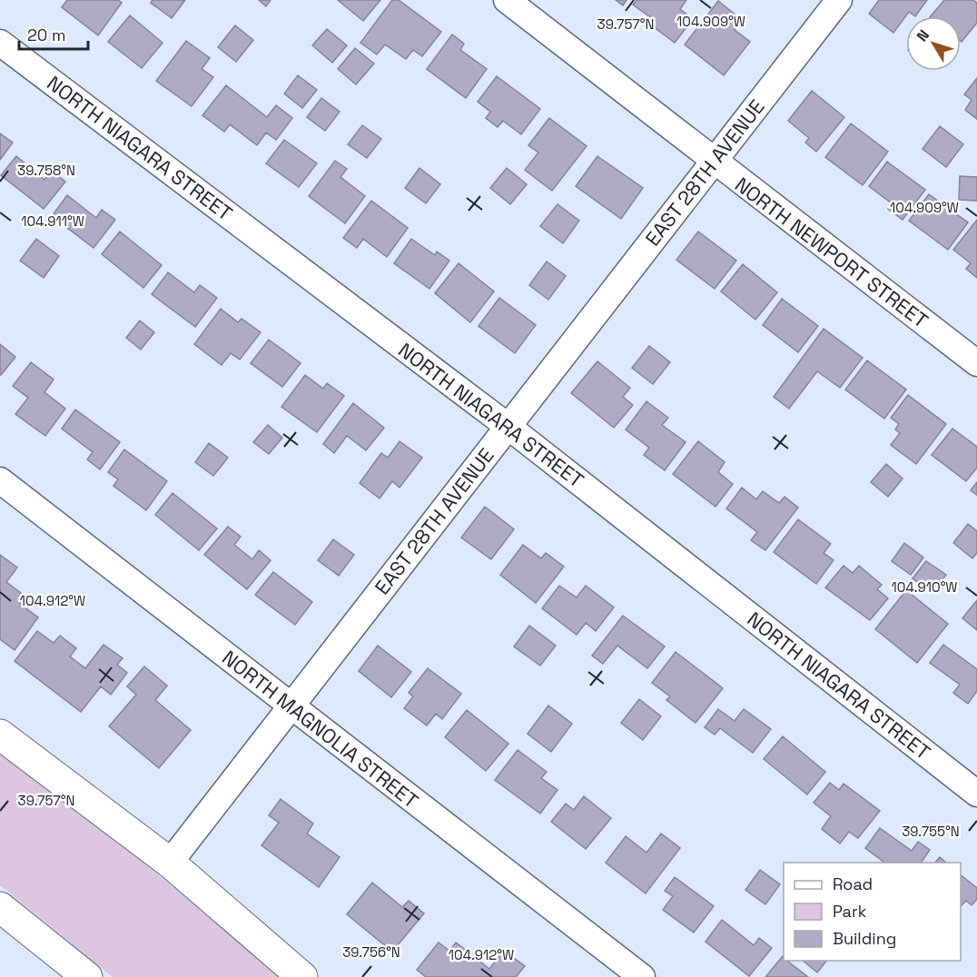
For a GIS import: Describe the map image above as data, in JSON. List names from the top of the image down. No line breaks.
{"streets":{"street":["NORTH NIAGARA STREET","EAST 28TH AVENUE","NORTH NEWPORT STREET","NORTH MAGNOLIA STREET"]},"crossings":[["NORTH NIAGARA STREET","EAST 28TH AVENUE"],["EAST 28TH AVENUE","NORTH NEWPORT STREET"],["EAST 28TH AVENUE","NORTH MAGNOLIA STREET"]],"legend":["Road","Park","Building"],"scale_bar":"20 m","north":"top left","coordinates":["104.909°W","39.757°N","39.758°N","104.911°W","104.910°W","104.912°W","39.755°N","39.756°N"]}
